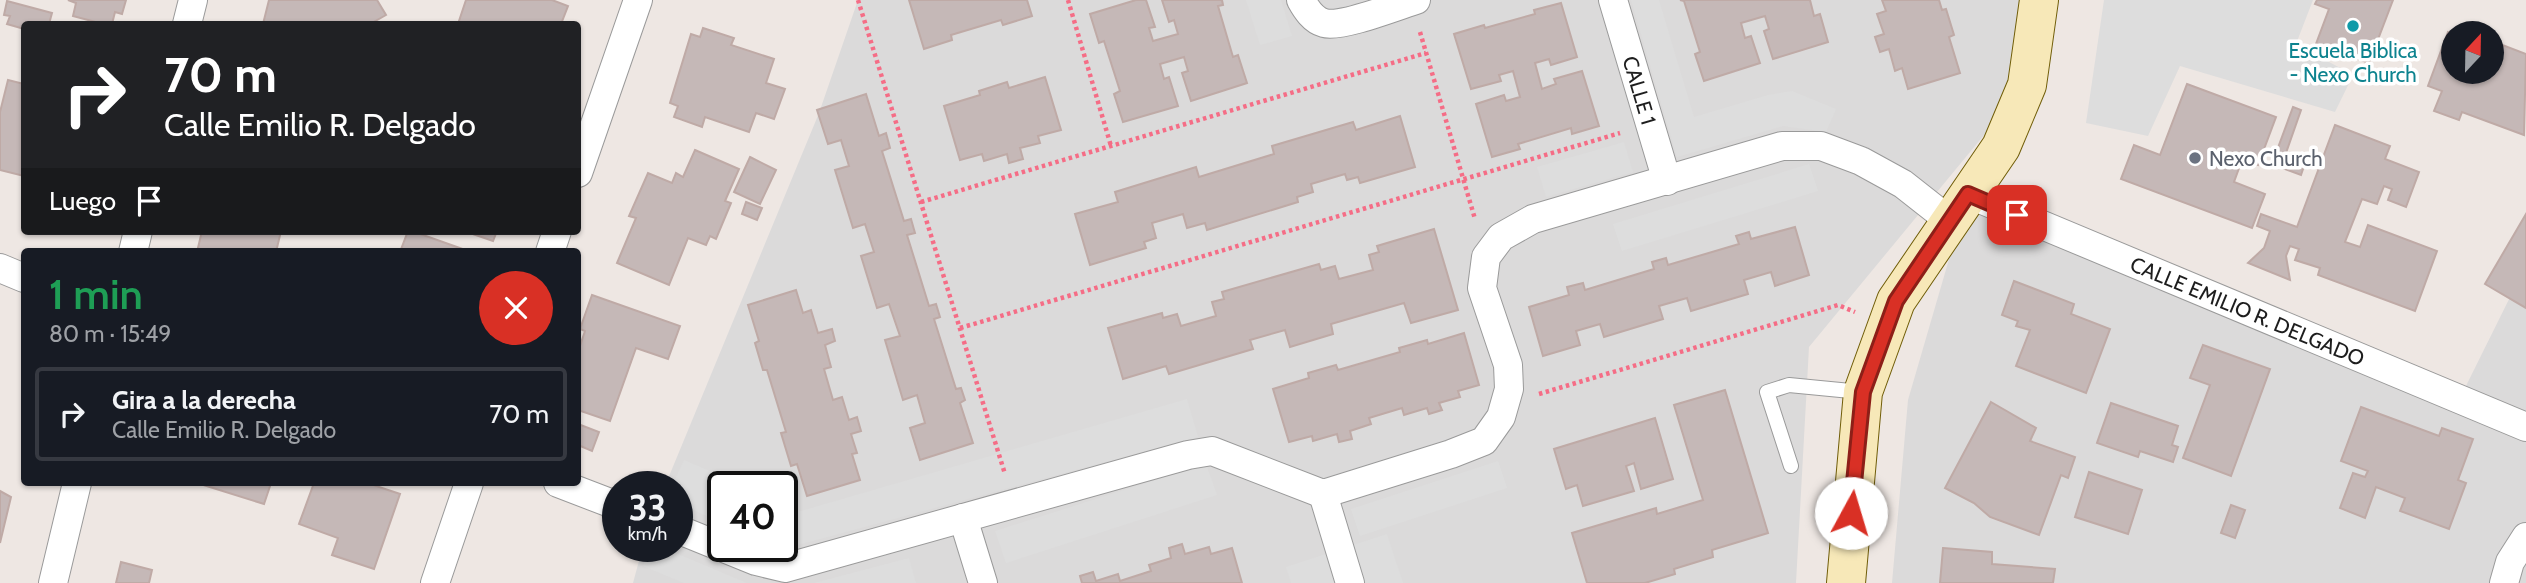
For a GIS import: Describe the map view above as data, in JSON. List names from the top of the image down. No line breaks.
{"streets":{"street":["CALLE 1","CALLE EMILIO R. DELGADO"]},"crossings":[["CALLE 1","CALLE EMILIO R. DELGADO"]],"places":["Escuela Biblica - Nexo Church","Nexo Church"],"north":"top","page":{"turn":["70 m","Calle Emilio R. Delgado"],"then":"Luego","heading":["1 min","80 m · 15:49"],"list":[{"name":"Gira a la derecha","note":"Calle Emilio R. Delgado","value":"70 m"}],"speed":"33 km/h","limit":"40"}}
